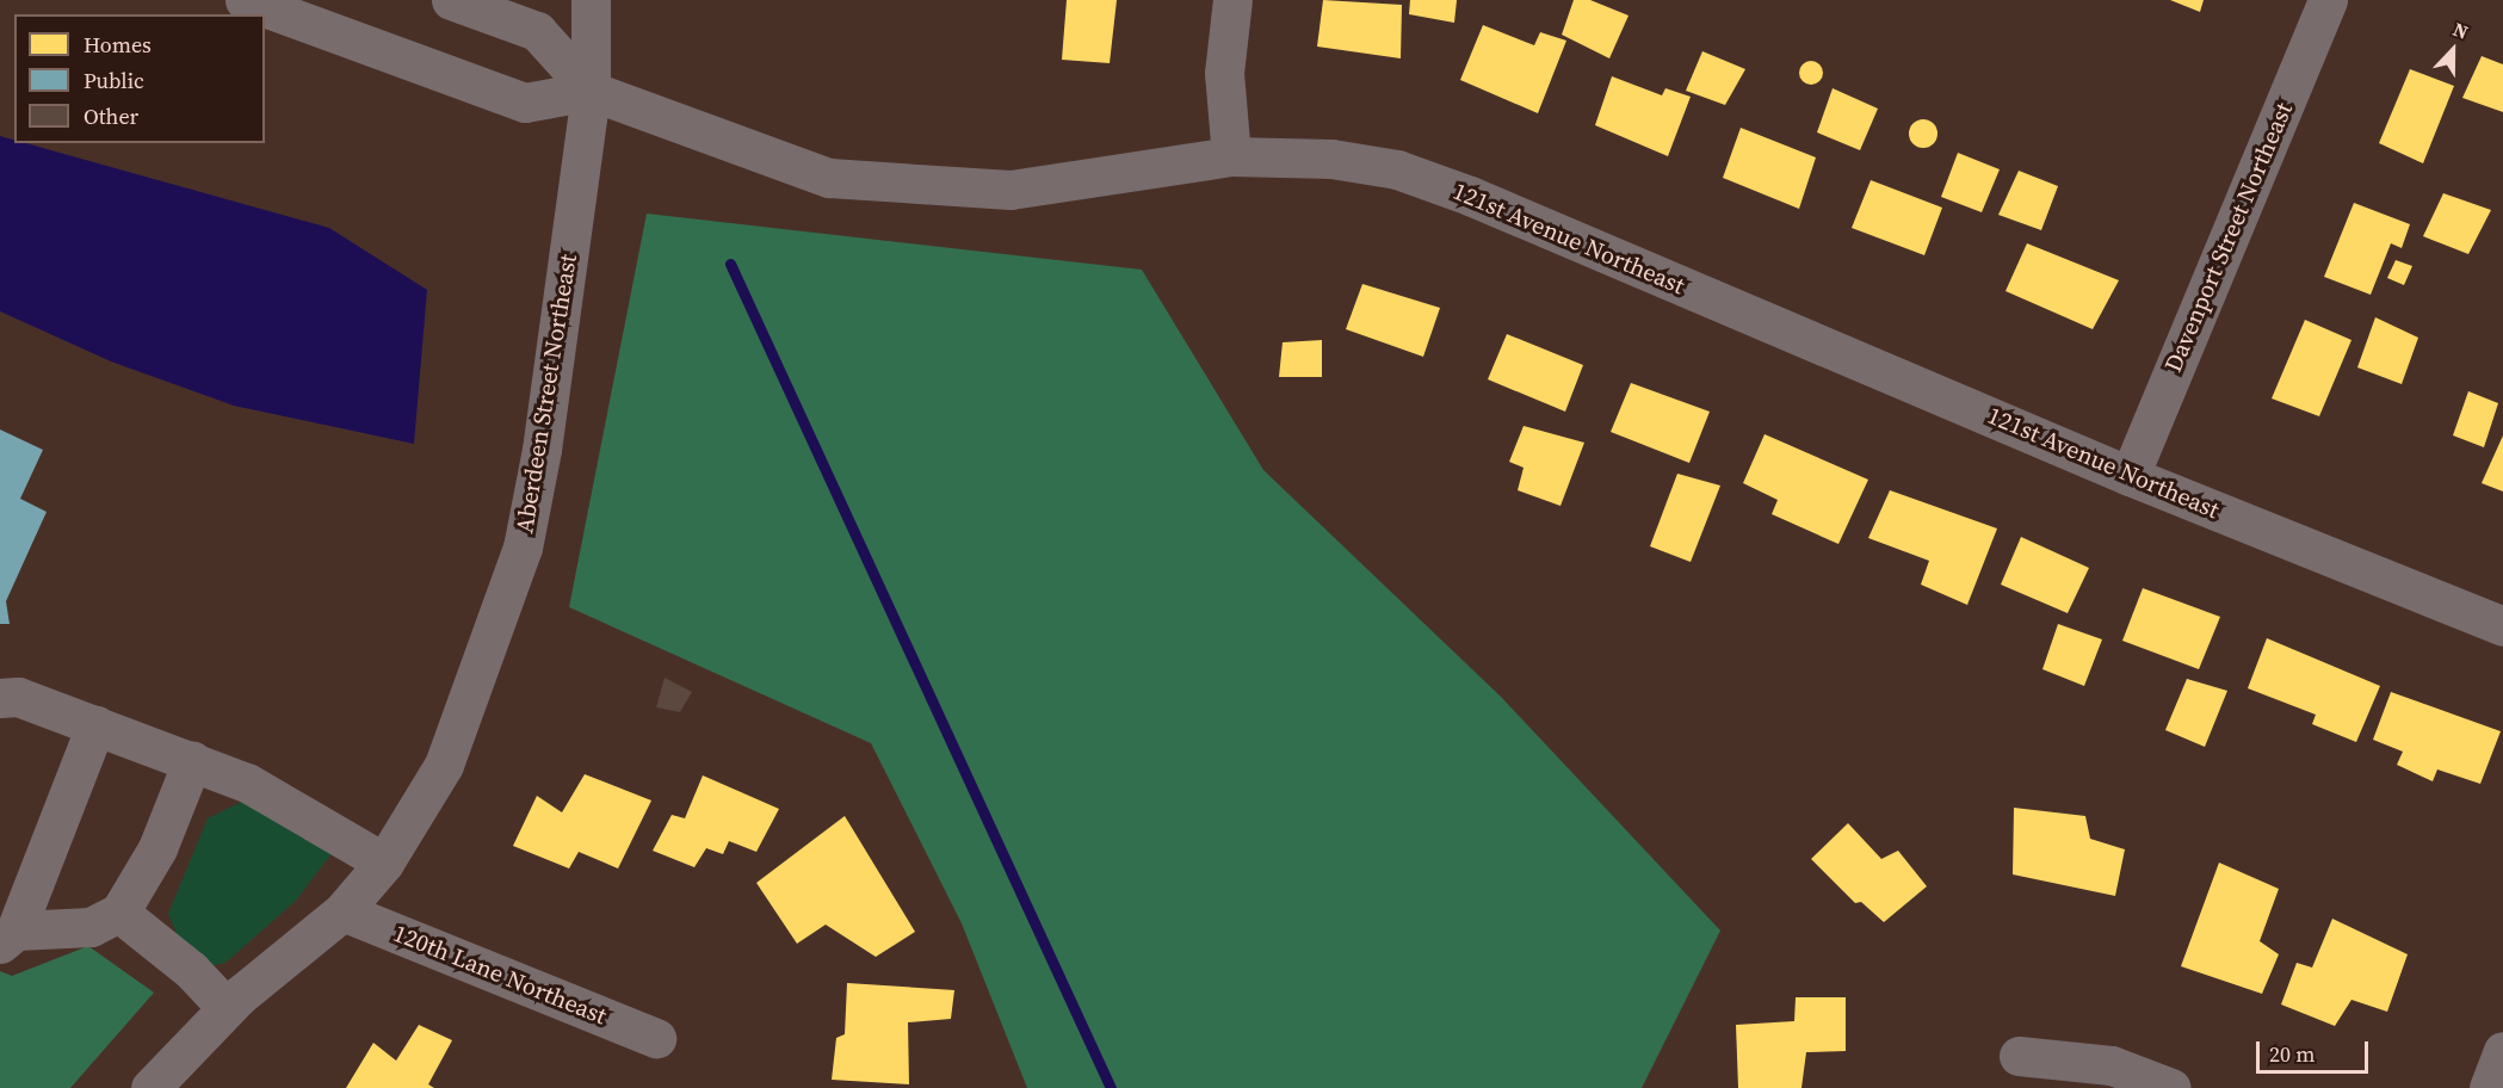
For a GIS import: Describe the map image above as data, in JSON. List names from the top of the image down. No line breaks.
{"streets":{"street":["Davenport Street Northeast","121st Avenue Northeast","Aberdeen Street Northeast","120th Lane Northeast"]},"crossings":[["Davenport Street Northeast","121st Avenue Northeast"],["121st Avenue Northeast","Aberdeen Street Northeast"],["Aberdeen Street Northeast","120th Lane Northeast"]],"legend":["Homes","Public","Other"],"scale_bar":"20 m","north":"top"}
